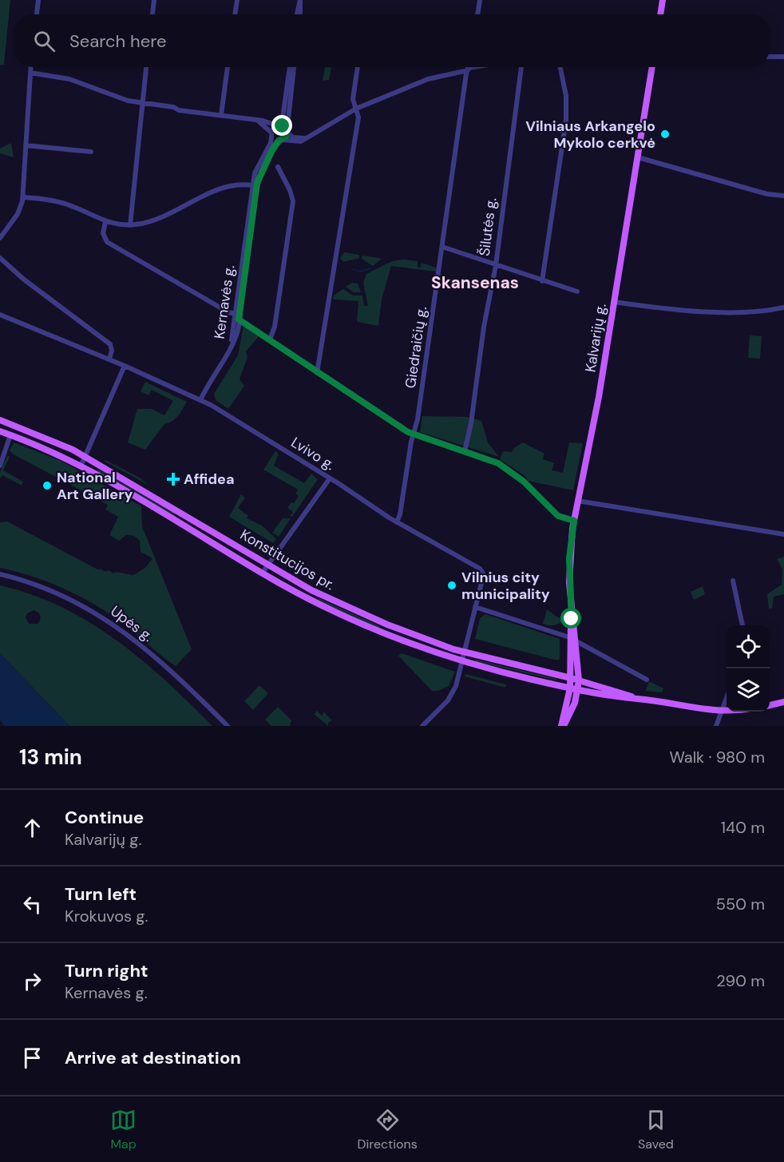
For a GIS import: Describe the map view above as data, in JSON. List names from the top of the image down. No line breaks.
{"streets":{"main road":["Kalvarijų g.","Konstitucijos pr."],"street":["Šilutės g.","Kernavės g.","Giedraičių g.","Lvivo g.","Upės g."]},"crossings":[["Kalvarijų g.","Konstitucijos pr."],["Giedraičių g.","Lvivo g."]],"districts":["Skansenas"],"places":{"other":["Vilniaus Arkangelo Mykolo cerkvė","National Art Gallery","Vilnius city municipality"],"health":["Affidea"]},"page":{"search":"Search here","heading":["13 min","Walk · 980 m"],"list":[["Continue","Kalvarijų g.","140 m"],["Turn left","Krokuvos g.","550 m"],["Turn right","Kernavės g.","290 m"],"Arrive at destination"],"nav":["Map","Directions","Saved"]}}
